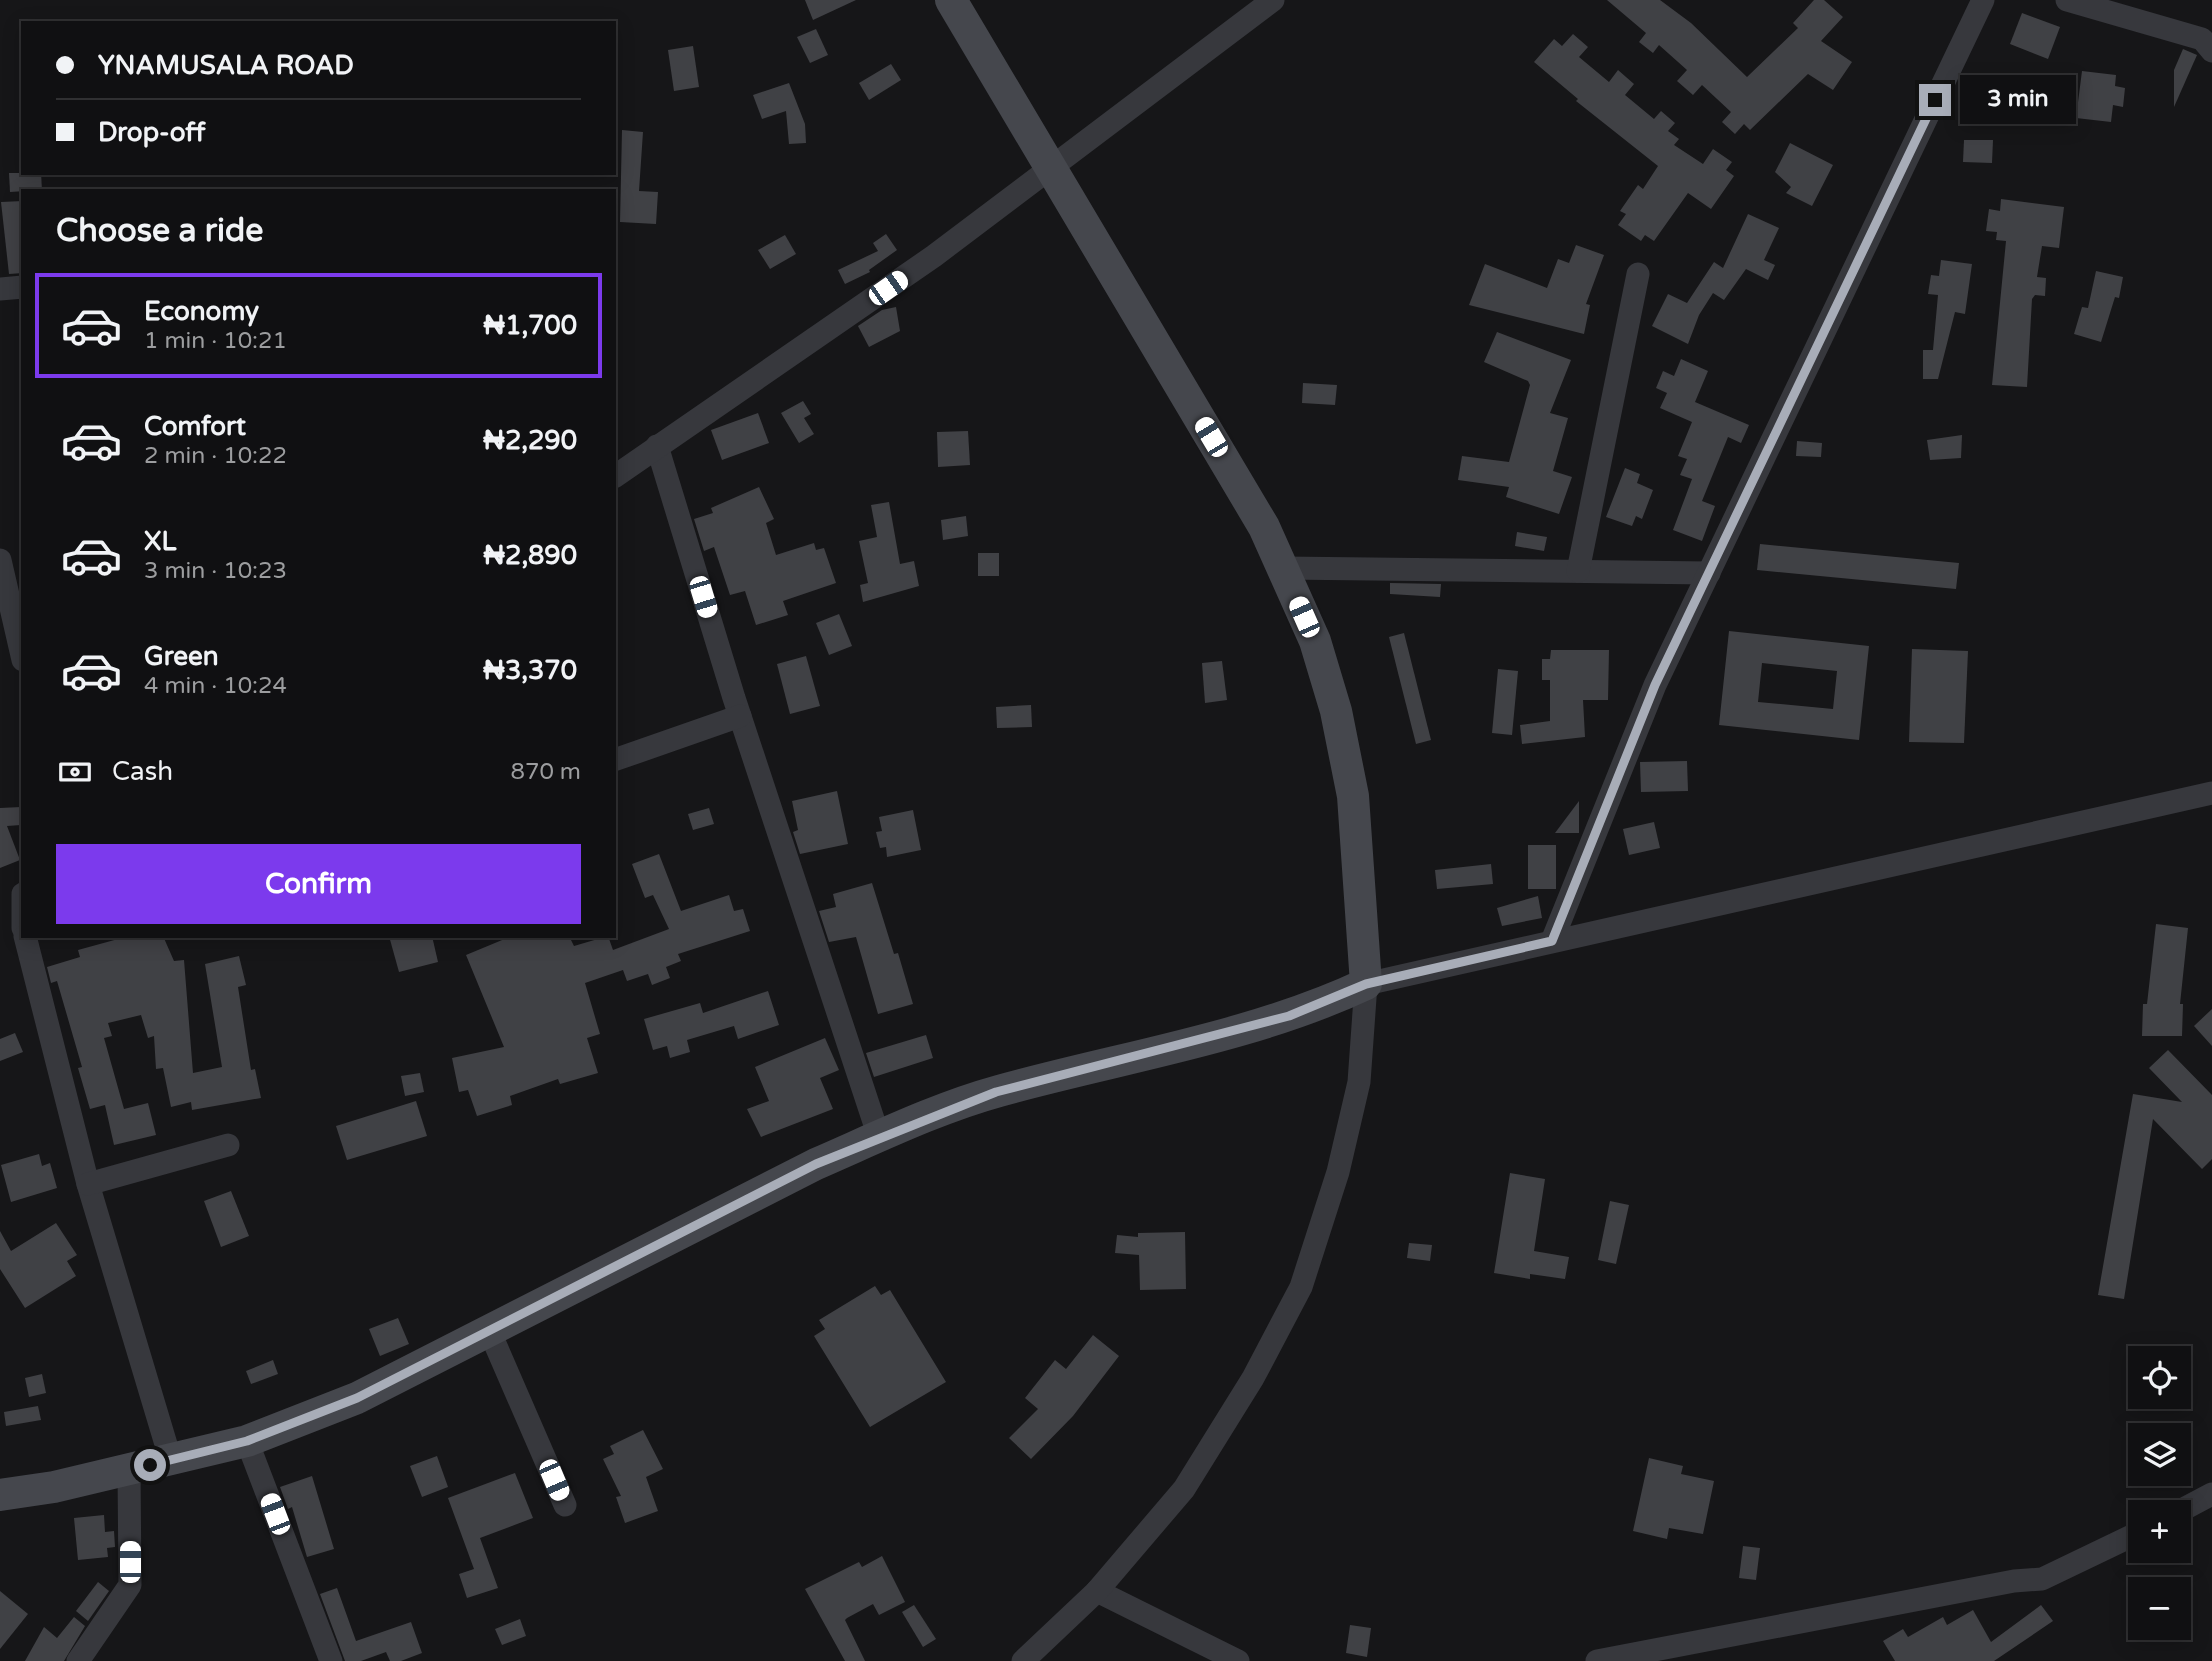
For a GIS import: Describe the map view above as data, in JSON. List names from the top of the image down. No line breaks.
{"page":{"banner":["YNAMUSALA ROAD","Drop-off"],"bubble":"3 min","heading":"Choose a ride","list":[{"name":"Economy","note":"1 min · 10:21","value":"₦1,700"},{"name":"Comfort","note":"2 min · 10:22","value":"₦2,290"},{"name":"XL","note":"3 min · 10:23","value":"₦2,890"},{"name":"Green","note":"4 min · 10:24","value":"₦3,370"}],"pay":["Cash","870 m"],"buttons":"Confirm","map_buttons":["+","−"]}}
